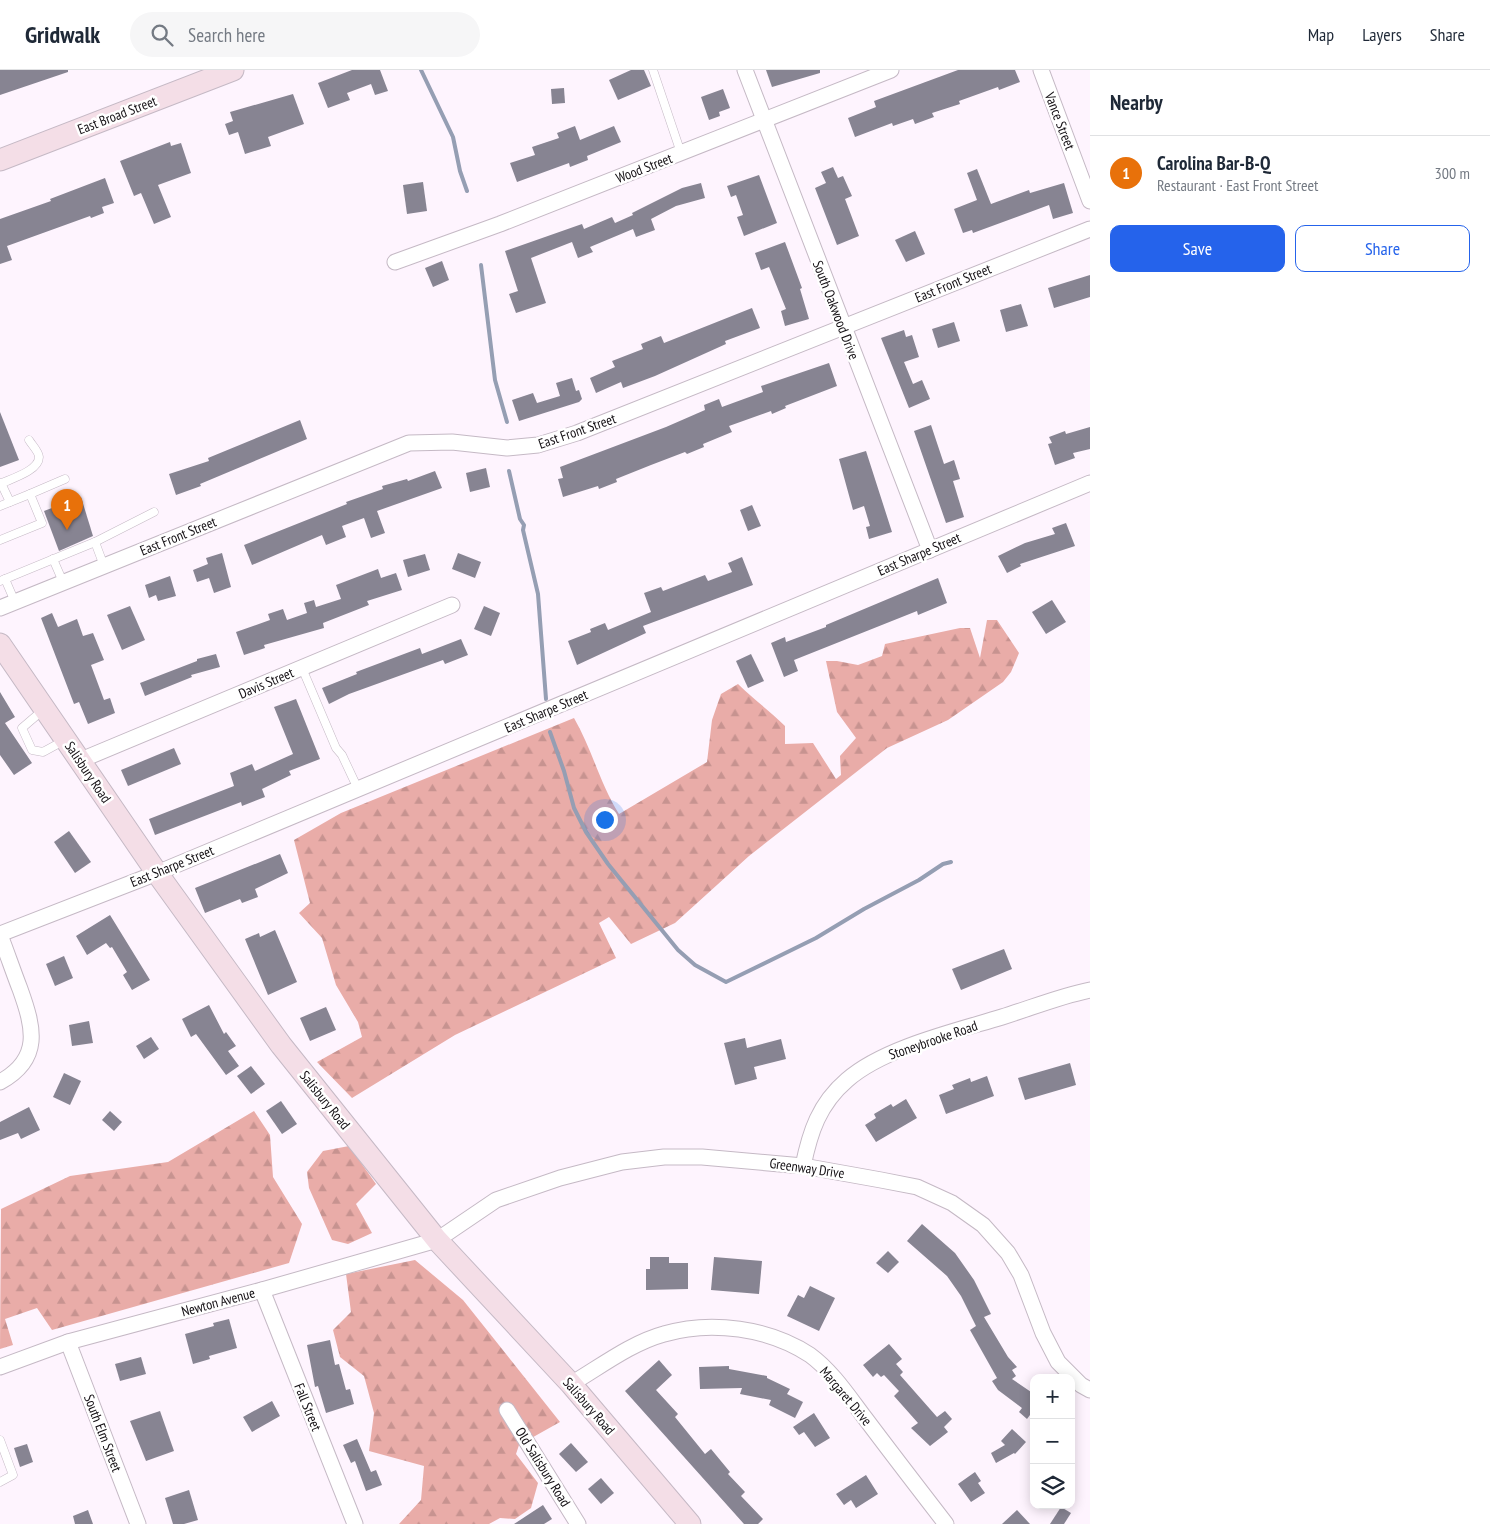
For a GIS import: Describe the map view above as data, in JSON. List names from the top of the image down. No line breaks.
{"streets":{"street":["East Broad Street","Vance Street","Wood Street","East Front Street","South Oakwood Drive","East Sharpe Street","Davis Street","Salisbury Road","Stoneybrooke Road","Greenway Drive","Newton Avenue","Margaret Drive","Fall Street","South Elm Street","Old Salisbury Road"]},"crossings":[["Wood Street","South Oakwood Drive"],["East Front Street","South Oakwood Drive"],["South Oakwood Drive","East Sharpe Street"],["East Sharpe Street","Salisbury Road"],["Davis Street","Salisbury Road"],["Salisbury Road","Greenway Drive"],["Salisbury Road","Newton Avenue"],["Salisbury Road","Margaret Drive"],["Stoneybrooke Road","Greenway Drive"],["Greenway Drive","Newton Avenue"],["Newton Avenue","Fall Street"],["Newton Avenue","South Elm Street"]],"page":{"header":"Gridwalk","search":"Search here","nav":["Map","Layers","Share"],"heading":"Nearby","list":[{"mark":"1","name":"Carolina Bar-B-Q","note":"Restaurant · East Front Street","value":"300 m"}],"buttons":["Save","Share"],"pins":"1","map_buttons":["+","−"]}}
